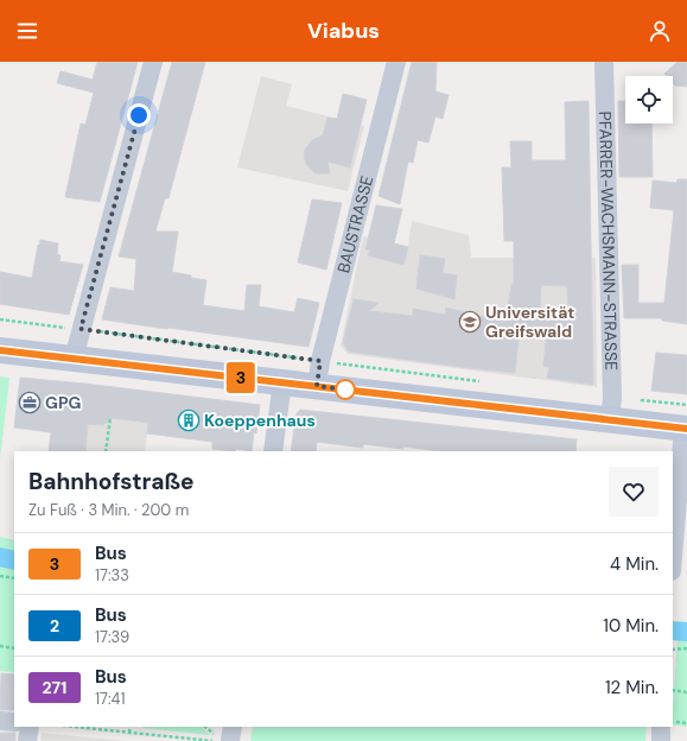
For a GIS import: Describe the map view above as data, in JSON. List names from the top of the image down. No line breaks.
{"streets":{"street":["BAUSTRASSE","PFARRER-WACHSMANN-STRASSE"]},"places":{"school or university":["Universität Greifswald"],"office":["GPG"],"building":["Koeppenhaus"]},"lines":["bus line 3"],"page":{"header":"Viabus","on_map":"3","heading":["Bahnhofstraße","Zu Fuß · 3 Min. · 200 m"],"list":[{"mark":"3","name":"Bus","note":"17:33","value":"4 Min."},{"mark":"2","name":"Bus","note":"17:39","value":"10 Min."},{"mark":"271","name":"Bus","note":"17:41","value":"12 Min."}]}}
